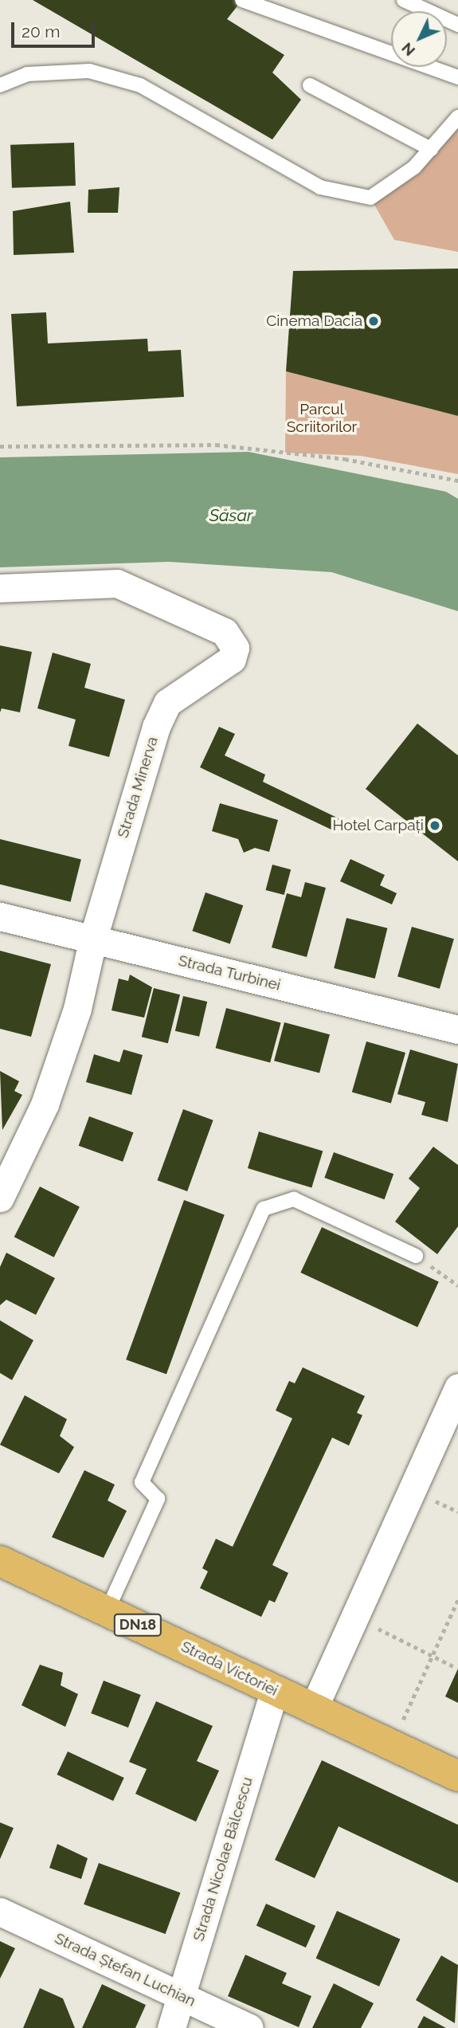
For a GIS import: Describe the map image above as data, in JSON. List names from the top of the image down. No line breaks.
{"streets":{"main road":["DN18","Strada Victoriei"],"street":["Strada Minerva","Strada Turbinei","Strada Nicolae Bălcescu","Strada Ștefan Luchian"]},"crossings":[["Strada Minerva","Strada Turbinei"],["Strada Victoriei","Strada Nicolae Bălcescu"],["Strada Nicolae Bălcescu","Strada Ștefan Luchian"]],"water":["Săsar"],"parks":["Parcul Scriitorilor"],"places":["Cinema Dacia","Hotel Carpați"],"scale_bar":"20 m","north":"bottom left"}
